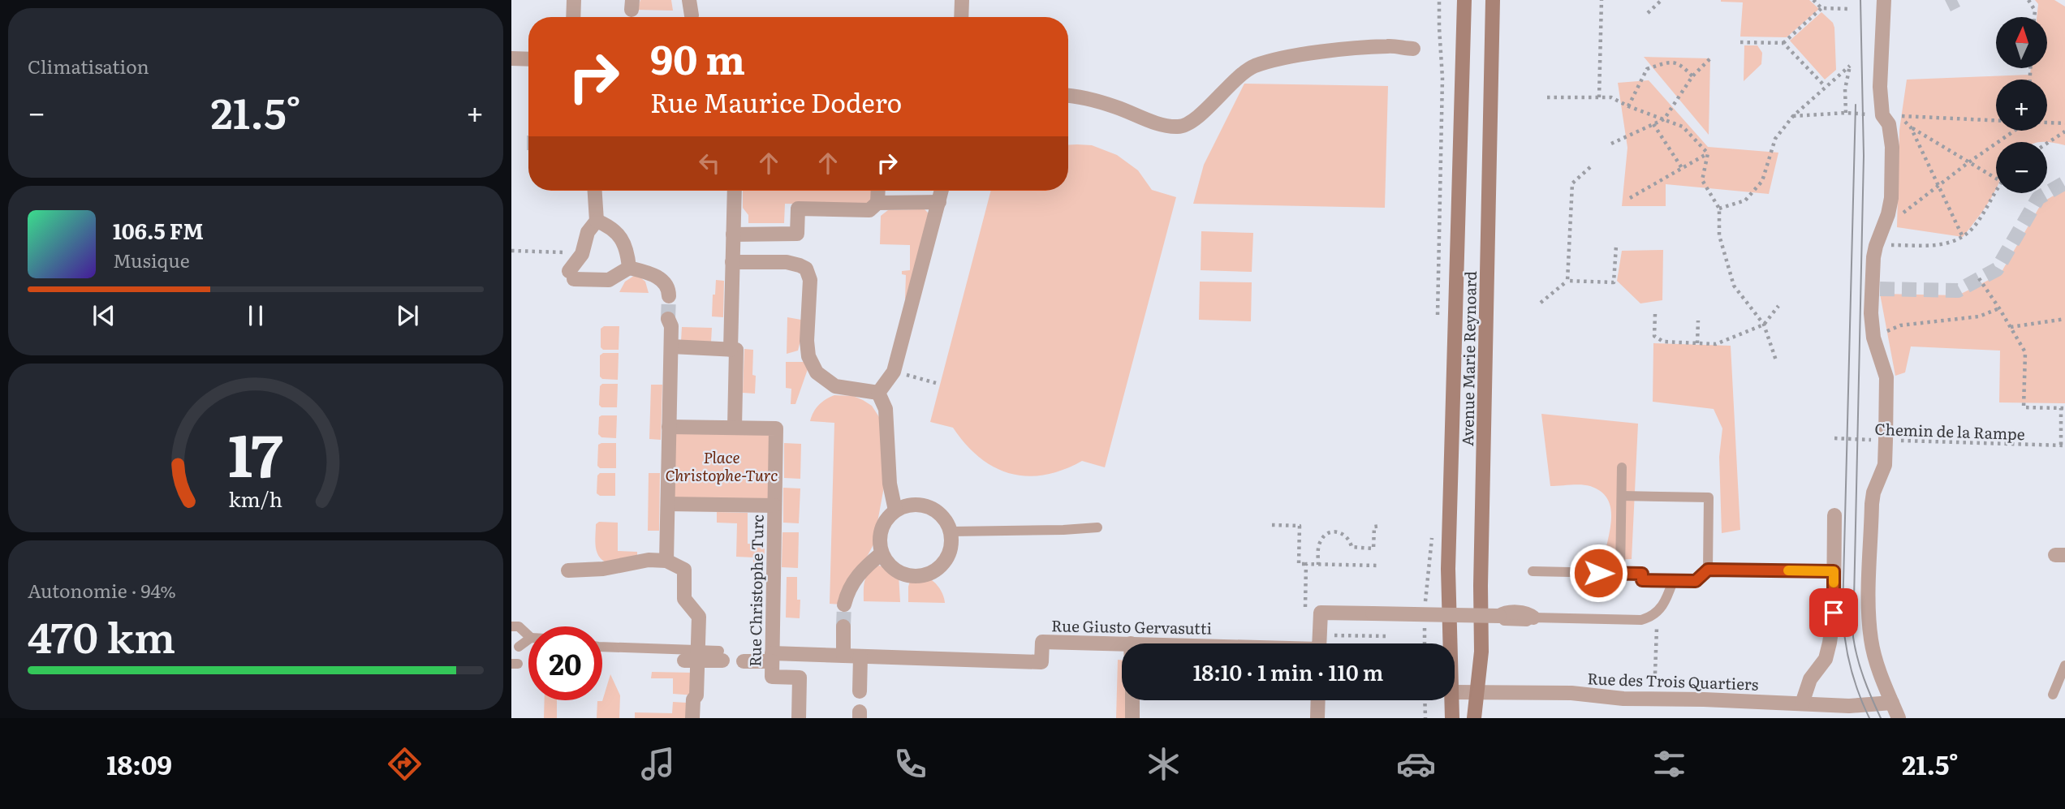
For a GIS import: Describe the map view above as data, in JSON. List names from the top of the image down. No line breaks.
{"streets":{"main road":["Avenue Marie Reynoard"],"street":["Rue Christophe Turc","Rue Giusto Gervasutti","Rue des Trois Quartiers"],"path":["Chemin de la Rampe"]},"crossings":[["Avenue Marie Reynoard","Rue des Trois Quartiers"],["Rue Christophe Turc","Rue Giusto Gervasutti"]],"parks":["Place Christophe-Turc"],"north":"top","page":{"tile":["Climatisation",["Autonomie · 94%","470 km"]],"map_buttons":["+","−"],"turn":["90 m","Rue Maurice Dodero"],"heat":["−","21.5°","+"],"song":["106.5 FM","Musique"],"limit":"20","trip":"18:10 · 1 min · 110 m","tabs":["18:09","21.5°"],"gauge":["17","km/h"]}}
